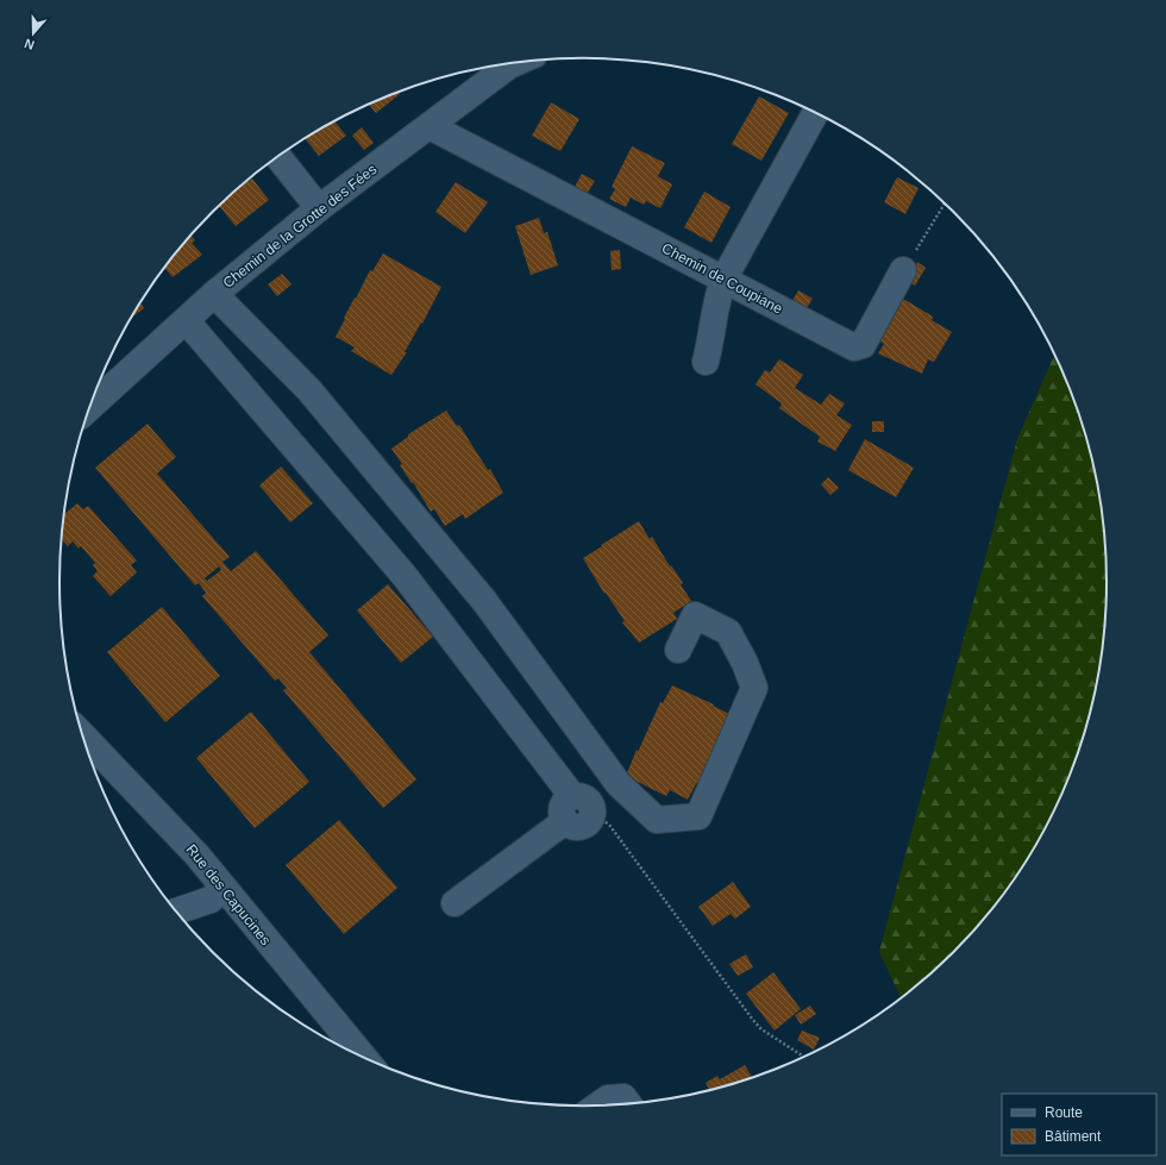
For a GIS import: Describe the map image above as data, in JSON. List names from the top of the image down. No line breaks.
{"streets":{"street":["Chemin de la Grotte des Fées","Chemin de Coupiane","Rue des Capucines"]},"crossings":[["Chemin de la Grotte des Fées","Chemin de Coupiane"]],"legend":["Route","Bâtiment"],"north":"bottom"}
